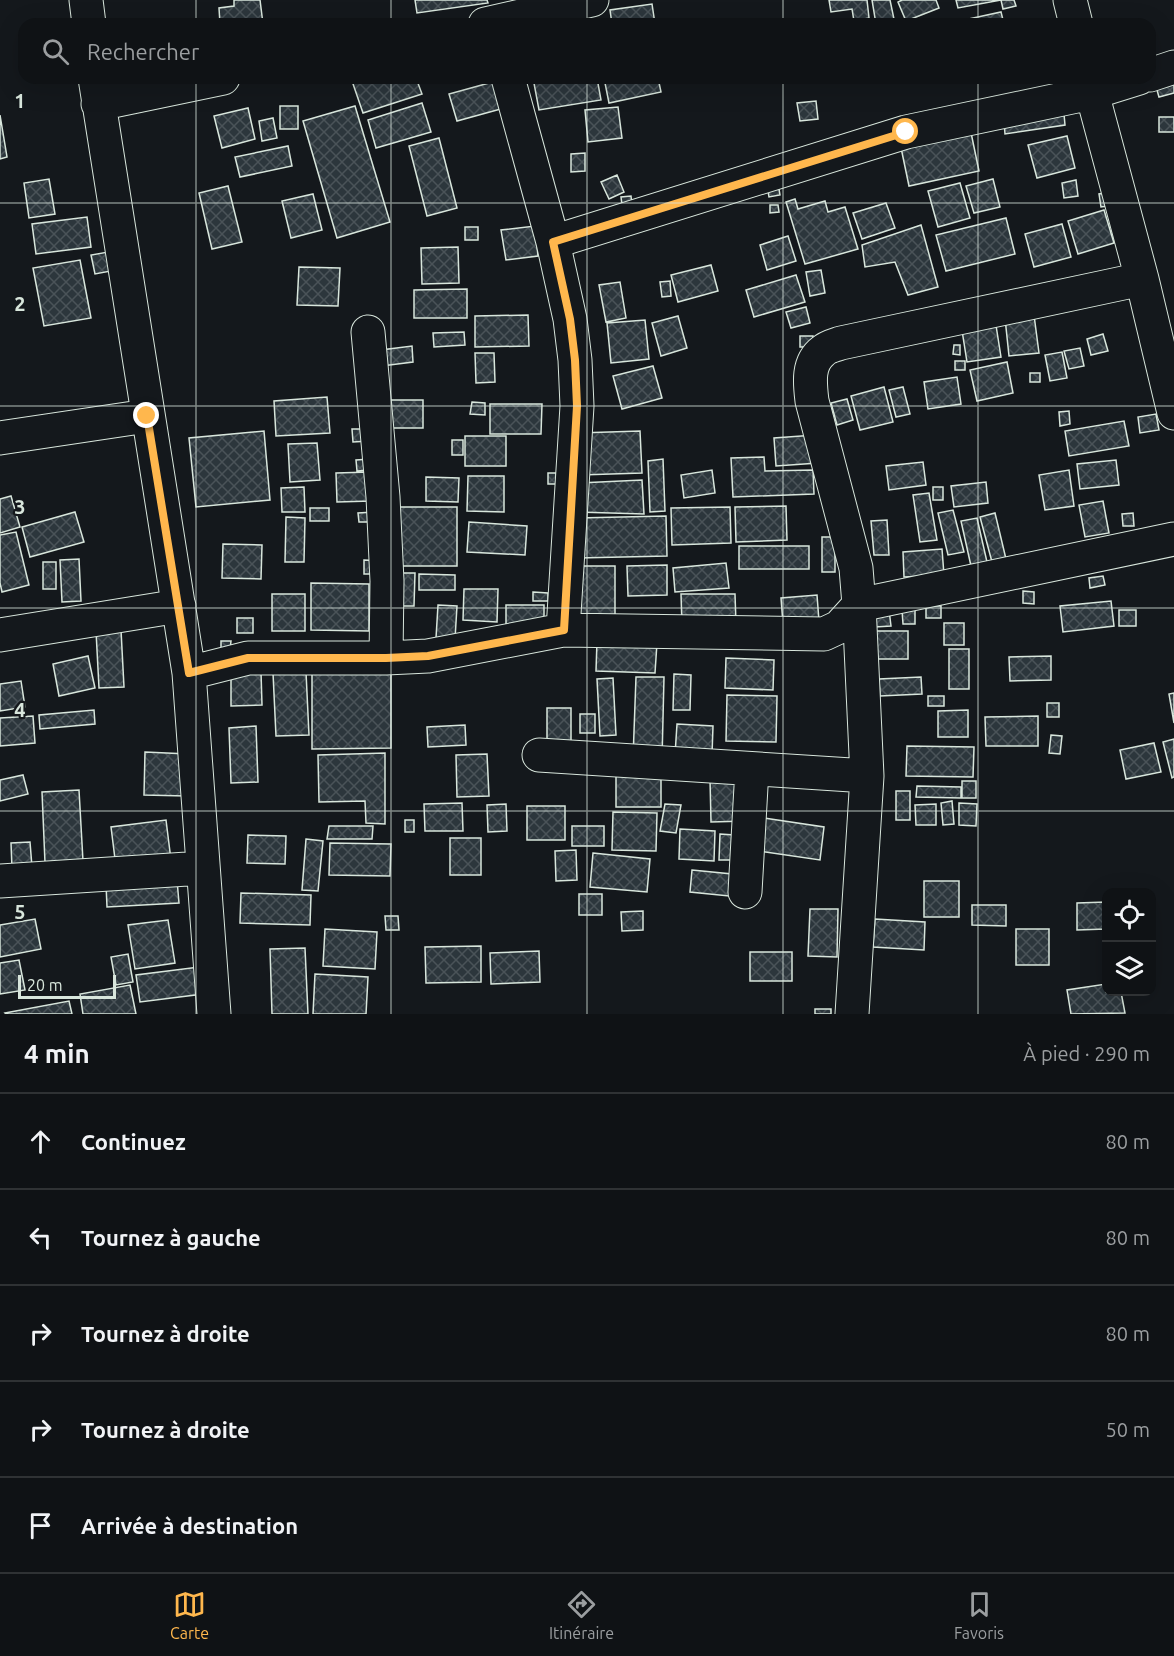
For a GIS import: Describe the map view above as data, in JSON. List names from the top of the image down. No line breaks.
{"scale_bar":"20 m","page":{"search":"Rechercher","scale":"20 m","heading":["4 min","À pied · 290 m"],"list":[["Continuez","80 m"],["Tournez à gauche","80 m"],["Tournez à droite","80 m"],["Tournez à droite","50 m"],"Arrivée à destination"],"nav":["Carte","Itinéraire","Favoris"]},"grid":{"rows":["1","2","3","4","5"]}}
